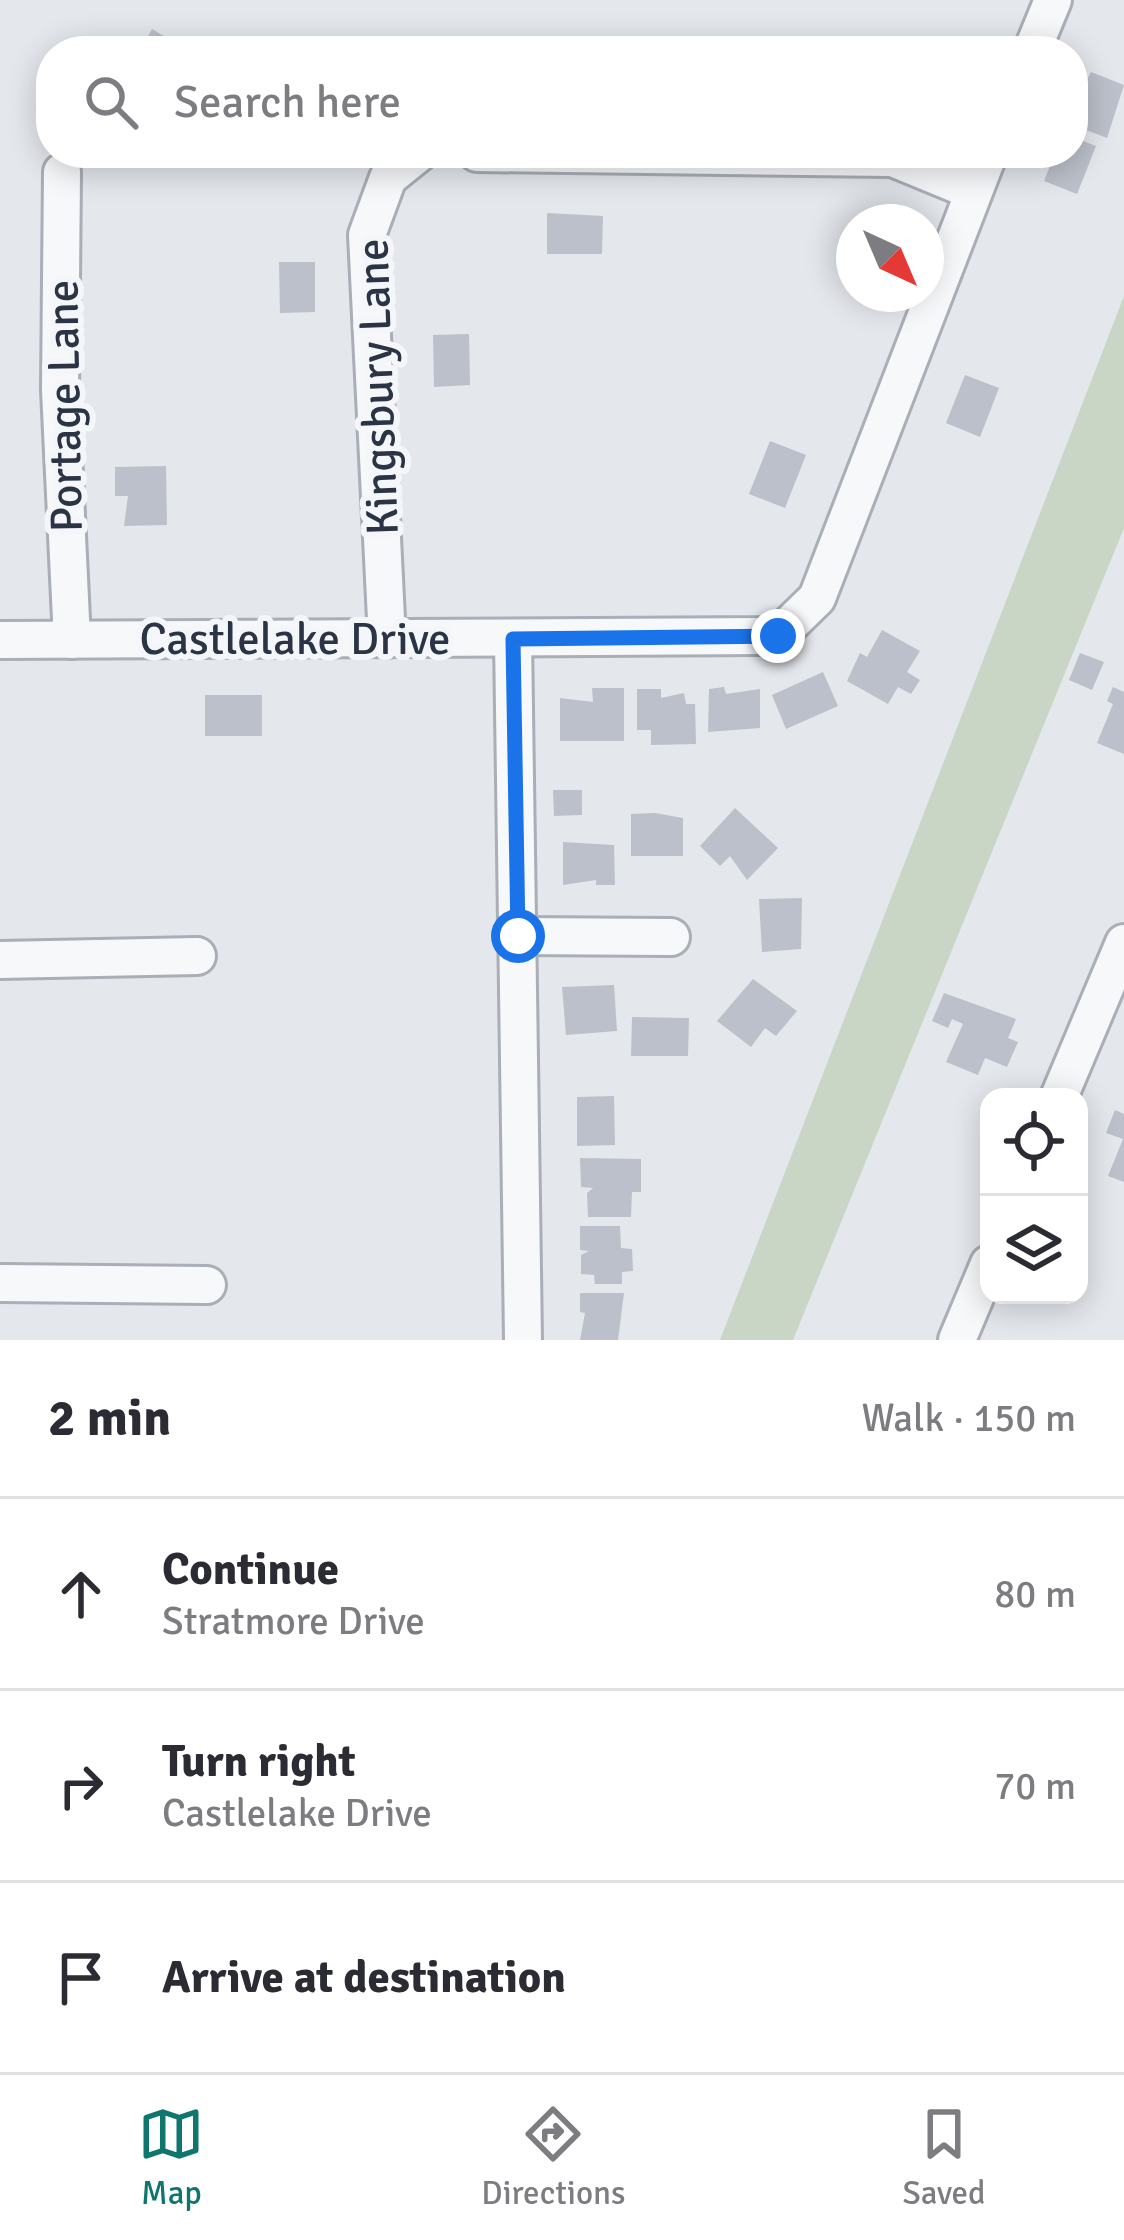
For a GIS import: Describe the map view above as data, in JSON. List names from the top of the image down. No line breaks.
{"streets":{"street":["Kingsbury Lane","Portage Lane","Castlelake Drive"]},"crossings":[["Kingsbury Lane","Castlelake Drive"],["Portage Lane","Castlelake Drive"]],"north":"bottom right","page":{"search":"Search here","heading":["2 min","Walk · 150 m"],"list":[["Continue","Stratmore Drive","80 m"],["Turn right","Castlelake Drive","70 m"],"Arrive at destination"],"nav":["Map","Directions","Saved"]}}
